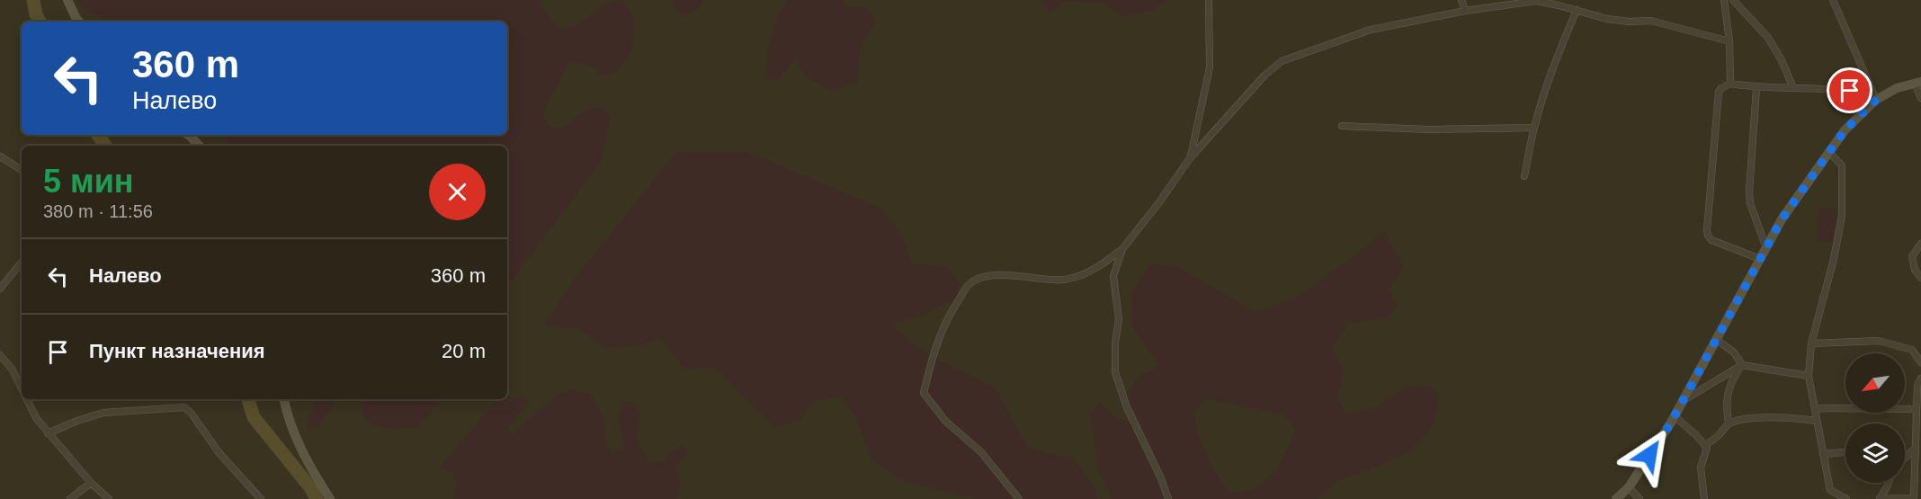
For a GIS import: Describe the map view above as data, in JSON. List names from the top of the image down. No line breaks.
{"north":"bottom left","page":{"turn":["360 m","Налево"],"heading":["5 мин","380 m · 11:56"],"list":[{"name":"Налево","value":"360 m"},{"name":"Пункт назначения","value":"20 m"}]}}
